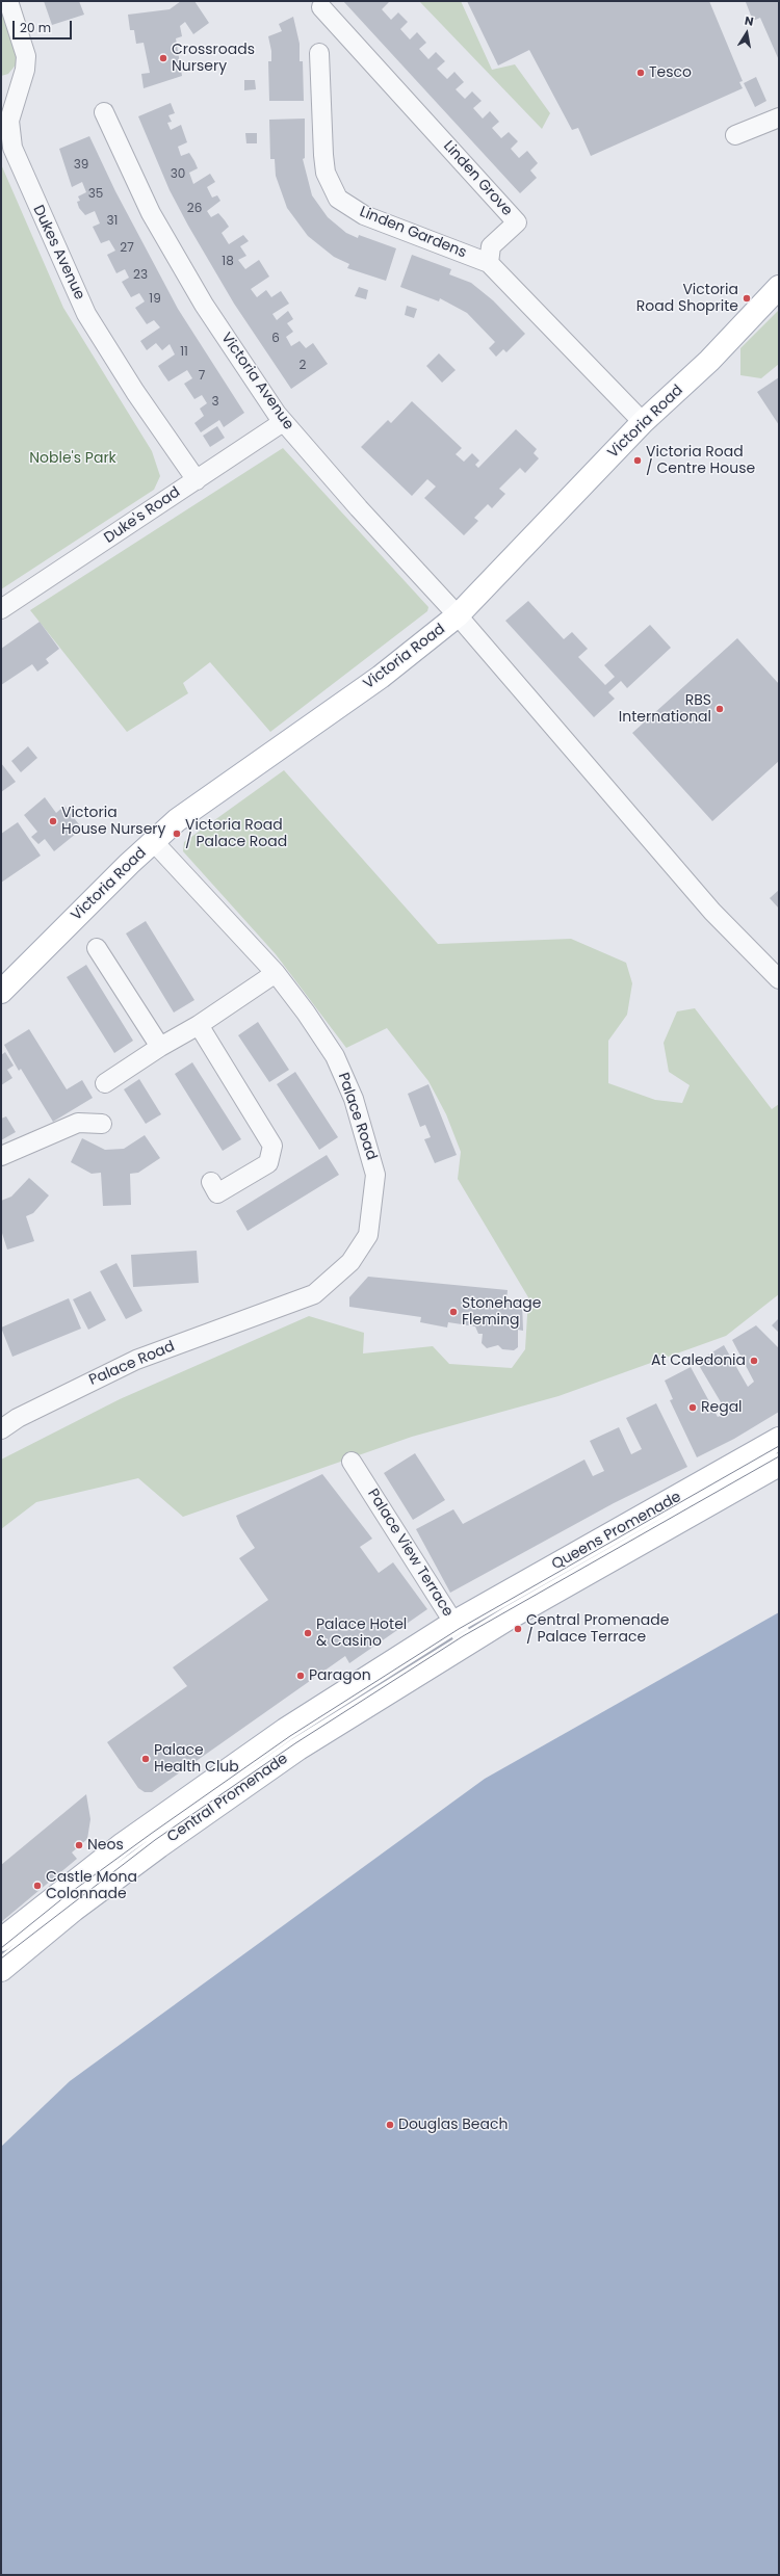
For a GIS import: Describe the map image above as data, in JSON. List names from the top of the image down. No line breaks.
{"streets":{"main road":["Victoria Road","Queens Promenade","Central Promenade"],"street":["Linden Grove","Linden Gardens","Dukes Avenue","Victoria Avenue","Duke's Road","Palace Road","Palace View Terrace"]},"crossings":[["Linden Grove","Linden Gardens"],["Dukes Avenue","Duke's Road"],["Victoria Avenue","Victoria Road"],["Victoria Avenue","Duke's Road"],["Victoria Road","Palace Road"],["Queens Promenade","Palace View Terrace"],["Queens Promenade","Central Promenade"],["Palace View Terrace","Central Promenade"]],"parks":["Noble's Park"],"places":["Crossroads Nursery","Tesco","Victoria Road Shoprite","Victoria Road / Centre House","RBS International","Victoria House Nursery","Victoria Road / Palace Road","Stonehage Fleming","At Caledonia","Regal","Central Promenade / Palace Terrace","Palace Hotel & Casino","Paragon","Palace Health Club","Neos","Castle Mona Colonnade","Douglas Beach"],"house_numbers":["39","30","35","26","31","27","18","23","19","6","11","2","7","3"],"scale_bar":"20 m","north":"top"}
